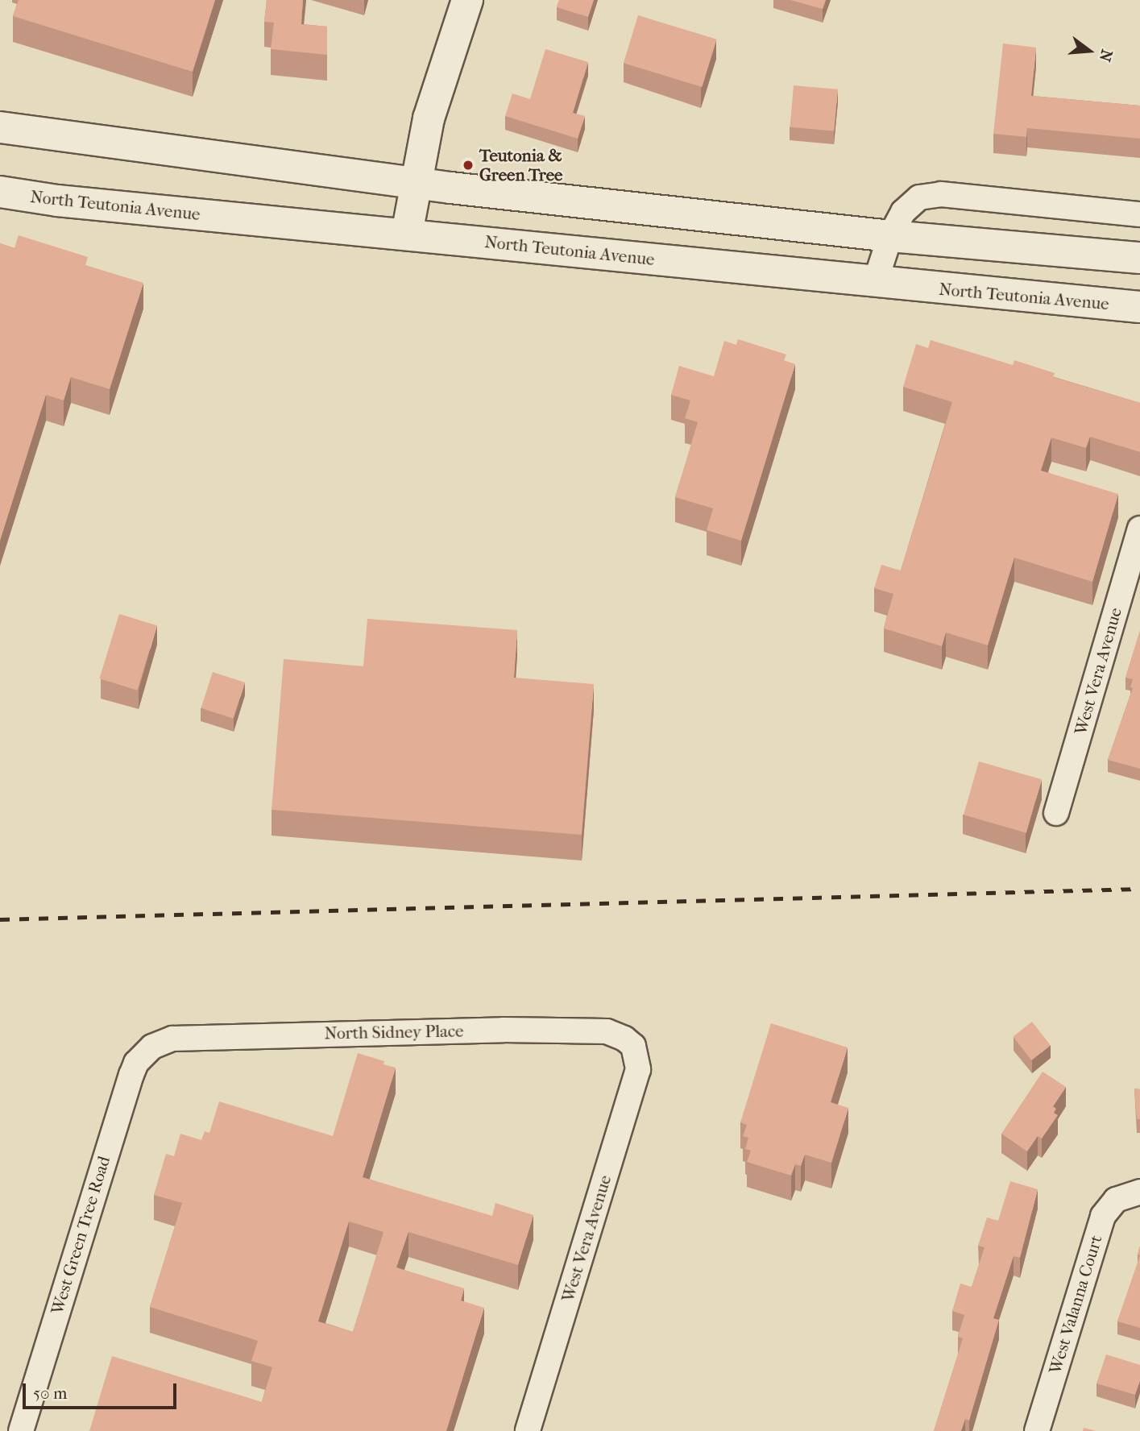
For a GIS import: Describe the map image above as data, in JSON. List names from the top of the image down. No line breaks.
{"streets":{"main road":["North Teutonia Avenue"],"street":["West Vera Avenue","North Sidney Place","West Green Tree Road","West Valanna Court"]},"crossings":[["West Vera Avenue","North Sidney Place"],["North Sidney Place","West Green Tree Road"]],"places":["Teutonia & Green Tree"],"scale_bar":"50 m","north":"right"}
